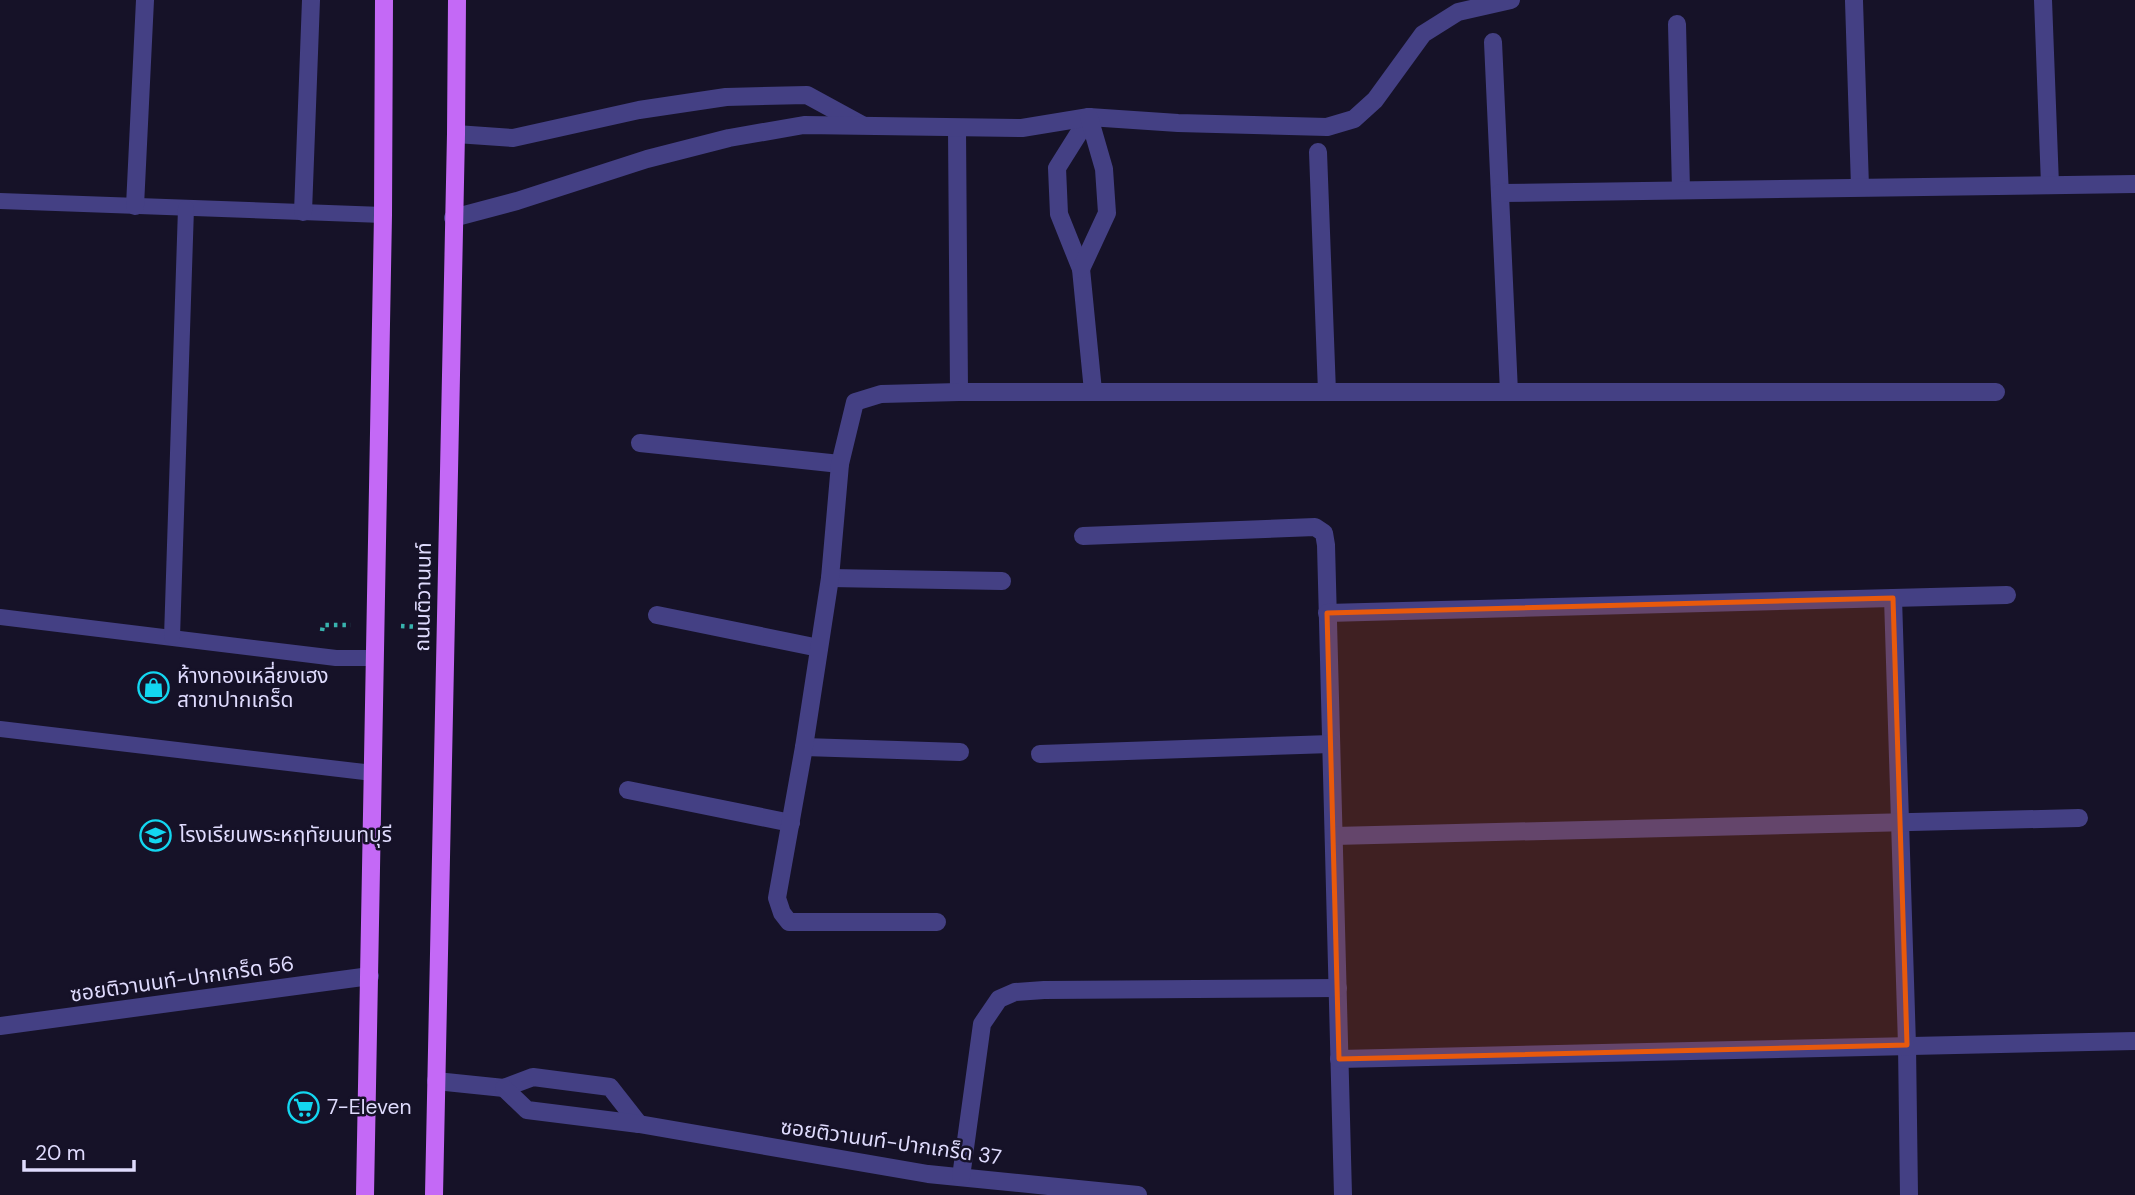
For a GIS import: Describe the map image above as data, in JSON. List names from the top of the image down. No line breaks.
{"streets":{"main road":["ถนนติวานนท์"],"street":["ซอยติวานนท์-ปากเกร็ด 56","ซอยติวานนท์-ปากเกร็ด 37"]},"places":{"shop":["ห้างทองเหลี่ยงเฮง สาขาปากเกร็ด"],"school or university":["โรงเรียนพระหฤทัยนนทบุรี"],"supermarket":["7-Eleven"]},"scale_bar":"20 m"}
